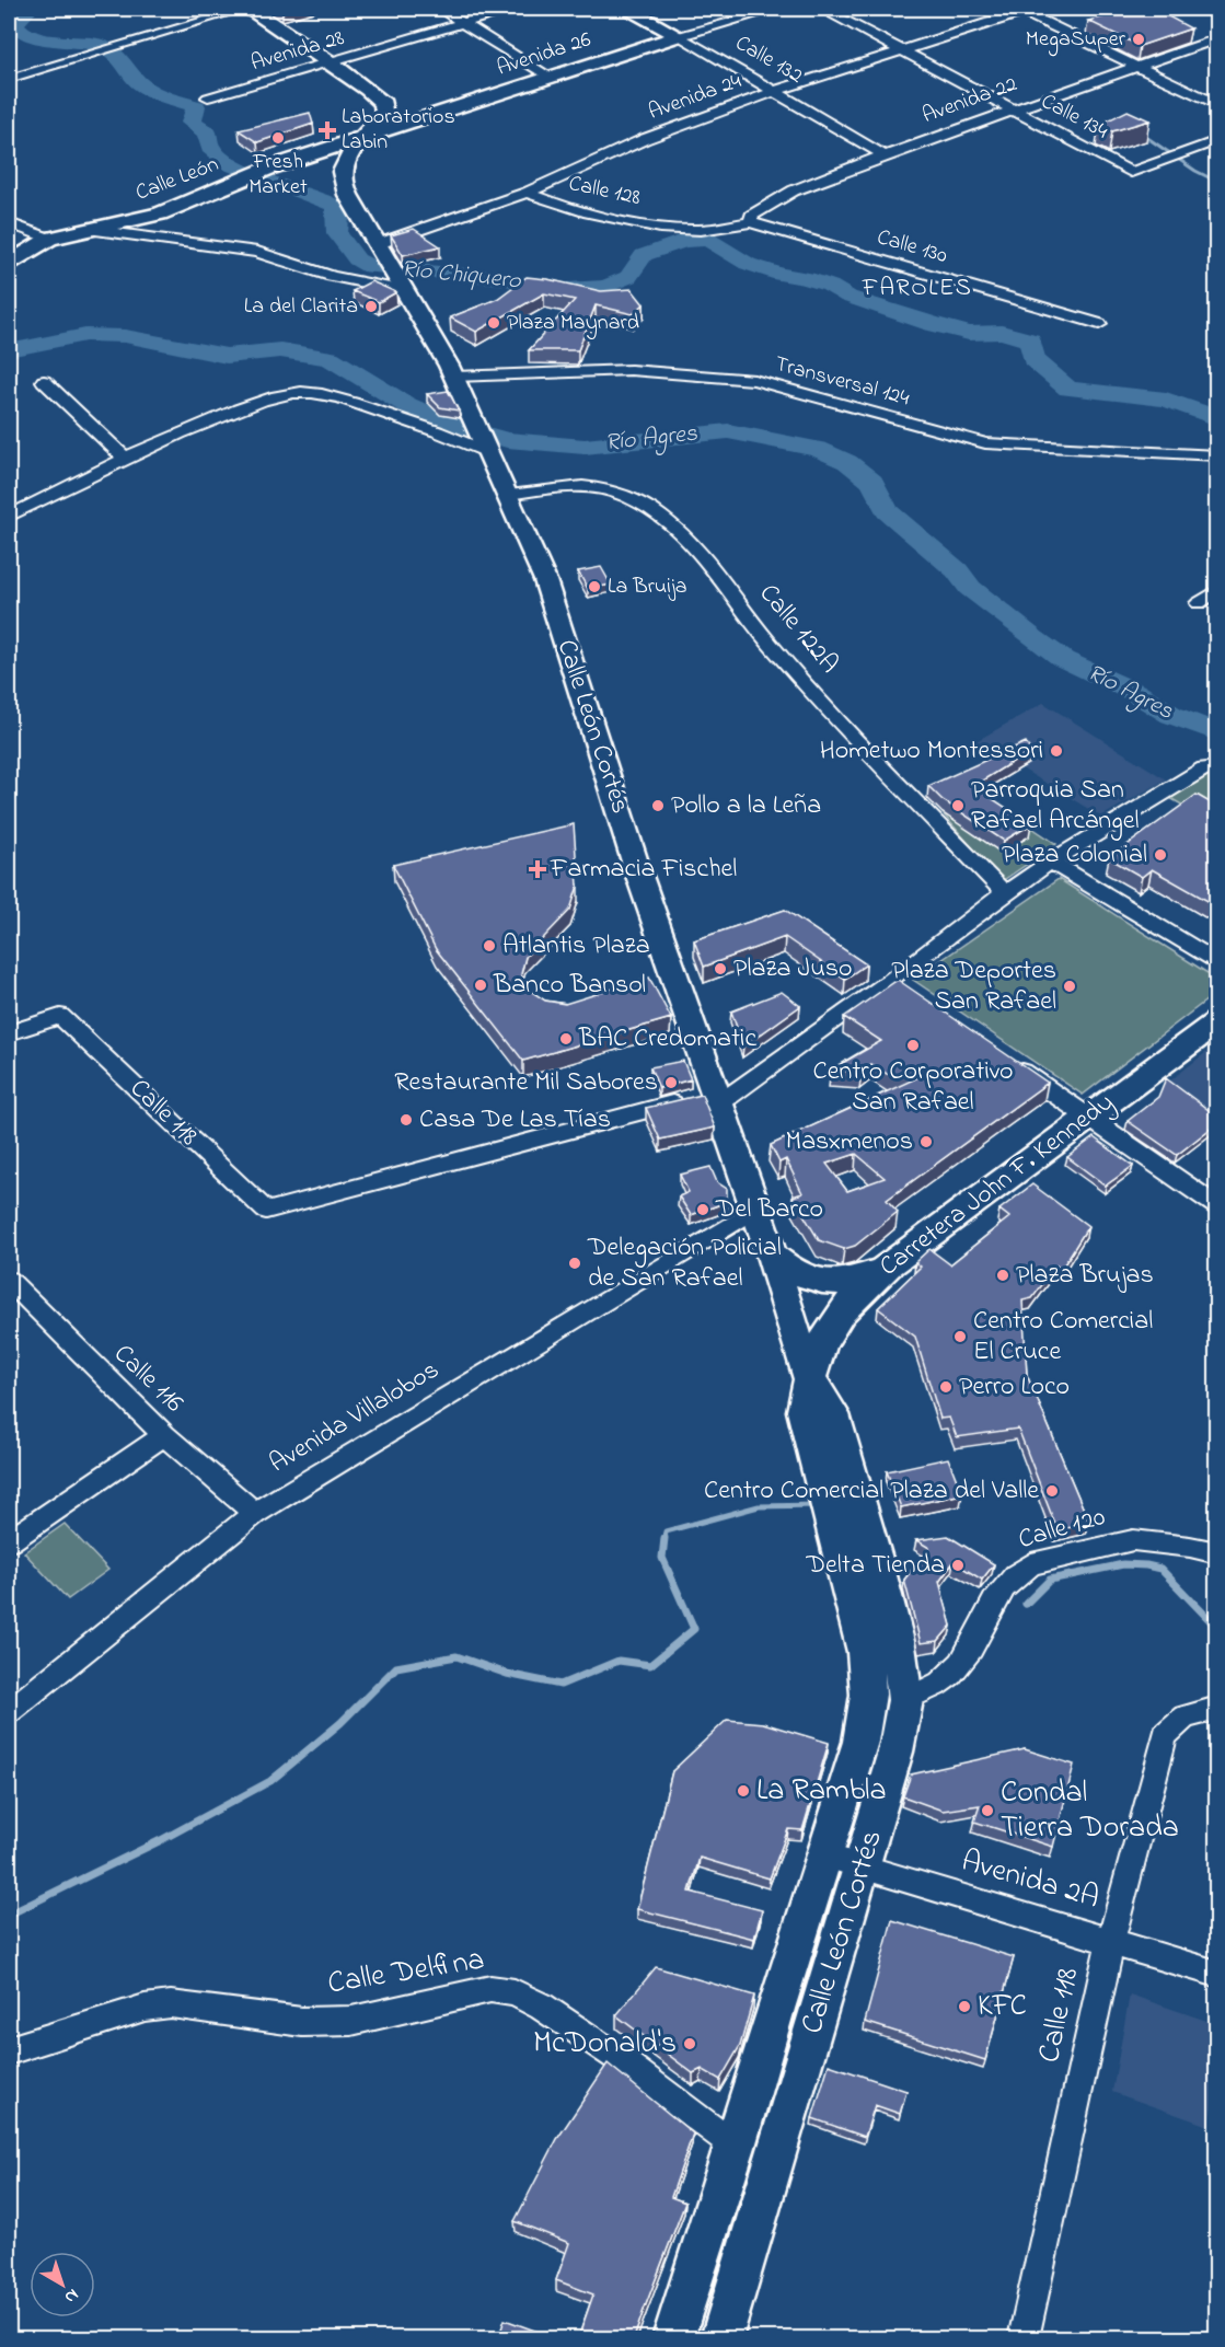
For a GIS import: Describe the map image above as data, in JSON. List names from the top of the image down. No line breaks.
{"streets":{"main road":["Avenida 26","Calle 132","Calle León","Calle León Cortés","Carretera John F. Kennedy"],"street":["Avenida 28","Avenida 24","Avenida 22","Calle 134","Calle 128","Calle 130","Transversal 124","Calle 122A","Calle 118","Calle 116","Avenida Villalobos","Calle 120","Avenida 2A","Calle Delfina"]},"crossings":[["Avenida 26","Calle 132"],["Avenida 26","Calle León Cortés"],["Calle 132","Avenida 24"],["Calle 132","Avenida 22"],["Avenida 24","Calle 134"],["Avenida 24","Calle 128"],["Avenida 24","Calle León Cortés"],["Avenida 22","Calle 134"],["Avenida 22","Calle 128"],["Avenida 22","Calle 130"],["Calle León","Calle León Cortés"],["Calle 128","Calle 130"],["Transversal 124","Calle León Cortés"],["Calle 122A","Calle León Cortés"],["Calle León Cortés","Calle 118"],["Calle León Cortés","Carretera John F. Kennedy"],["Calle León Cortés","Avenida Villalobos"],["Calle León Cortés","Calle 120"],["Calle León Cortés","Avenida 2A"],["Calle León Cortés","Calle Delfina"],["Calle 118","Avenida 2A"],["Calle 116","Avenida Villalobos"]],"districts":["FAROLES"],"water":["Río Chiquero","Río Agres"],"places":{"other":["MegaSuper","Fresh Market","La del Clarita","Plaza Maynard","La Bruija","Hometwo Montessori","Pollo a la Leña","Parroquia San Rafael Arcángel","Plaza Colonial","Atlantis Plaza","Plaza Juso","Banco Bansol","Plaza Deportes San Rafael","BAC Credomatic","Centro Corporativo San Rafael","Restaurante Mil Sabores","Casa De Las Tías","Masxmenos","Del Barco","Delegación Policial de San Rafael","Plaza Brujas","Centro Comercial El Cruce","Perro Loco","Centro Comercial Plaza del Valle","Delta Tienda","La Rambla","Condal Tierra Dorada","KFC","McDonald's"],"health":["Laboratorios Labin","Farmacia Fischel"]},"north":"bottom right"}
